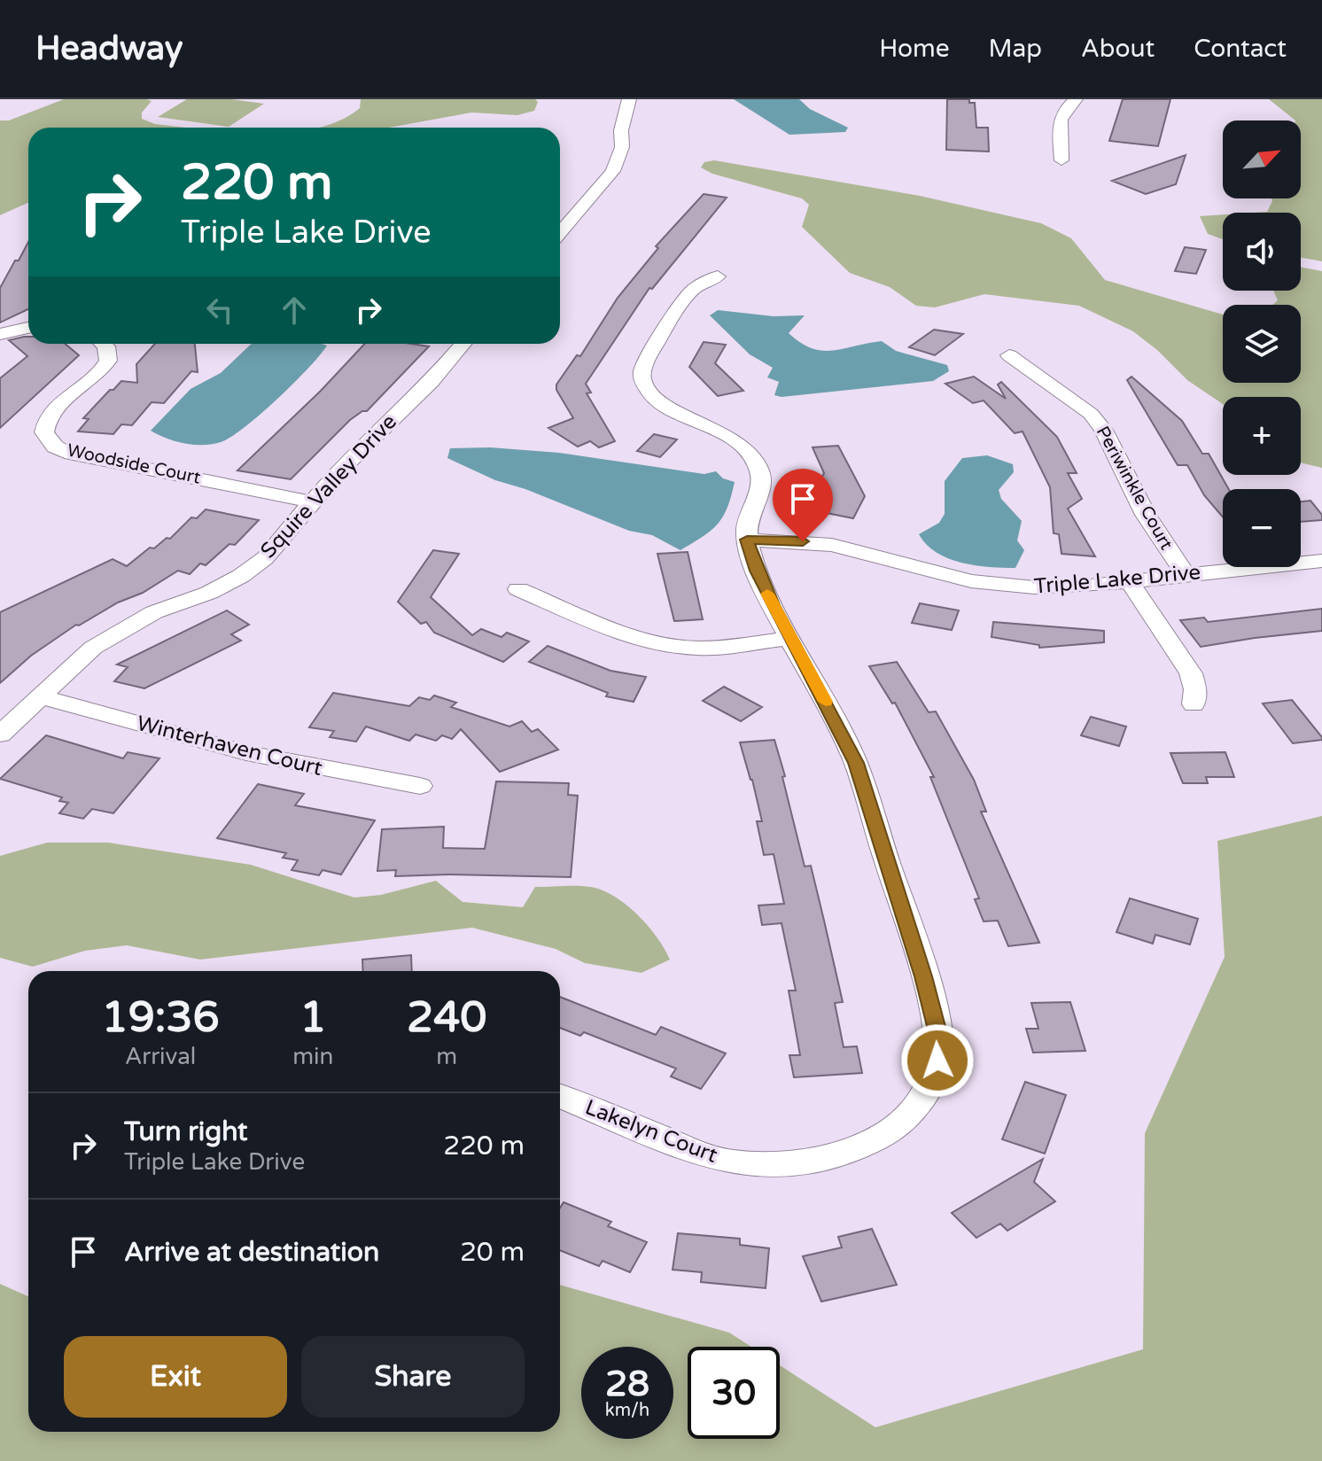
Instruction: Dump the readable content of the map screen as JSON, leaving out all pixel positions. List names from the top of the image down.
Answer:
{
  "streets": {
    "street": [
      "Woodside Court",
      "Squire Valley Drive",
      "Periwinkle Court",
      "Triple Lake Drive",
      "Winterhaven Court",
      "Lakelyn Court"
    ]
  },
  "crossings": [
    ["Woodside Court", "Squire Valley Drive"],
    ["Squire Valley Drive", "Winterhaven Court"],
    ["Periwinkle Court", "Triple Lake Drive"],
    ["Triple Lake Drive", "Lakelyn Court"]
  ],
  "north": "top right",
  "page": {
    "header": "Headway",
    "nav": [
      "Home",
      "Map",
      "About",
      "Contact"
    ],
    "map_buttons": ["+", "−"],
    "turn": ["220 m", "Triple Lake Drive"],
    "eta": [
      "19:36",
      "Arrival",
      "1",
      "min",
      "240",
      "m"
    ],
    "list": [
      {
        "name": "Turn right",
        "note": "Triple Lake Drive",
        "value": "220 m"
      },
      {
        "name": "Arrive at destination",
        "value": "20 m"
      }
    ],
    "buttons": ["Exit", "Share"],
    "speed": "28 km/h",
    "limit": "30"
  }
}
